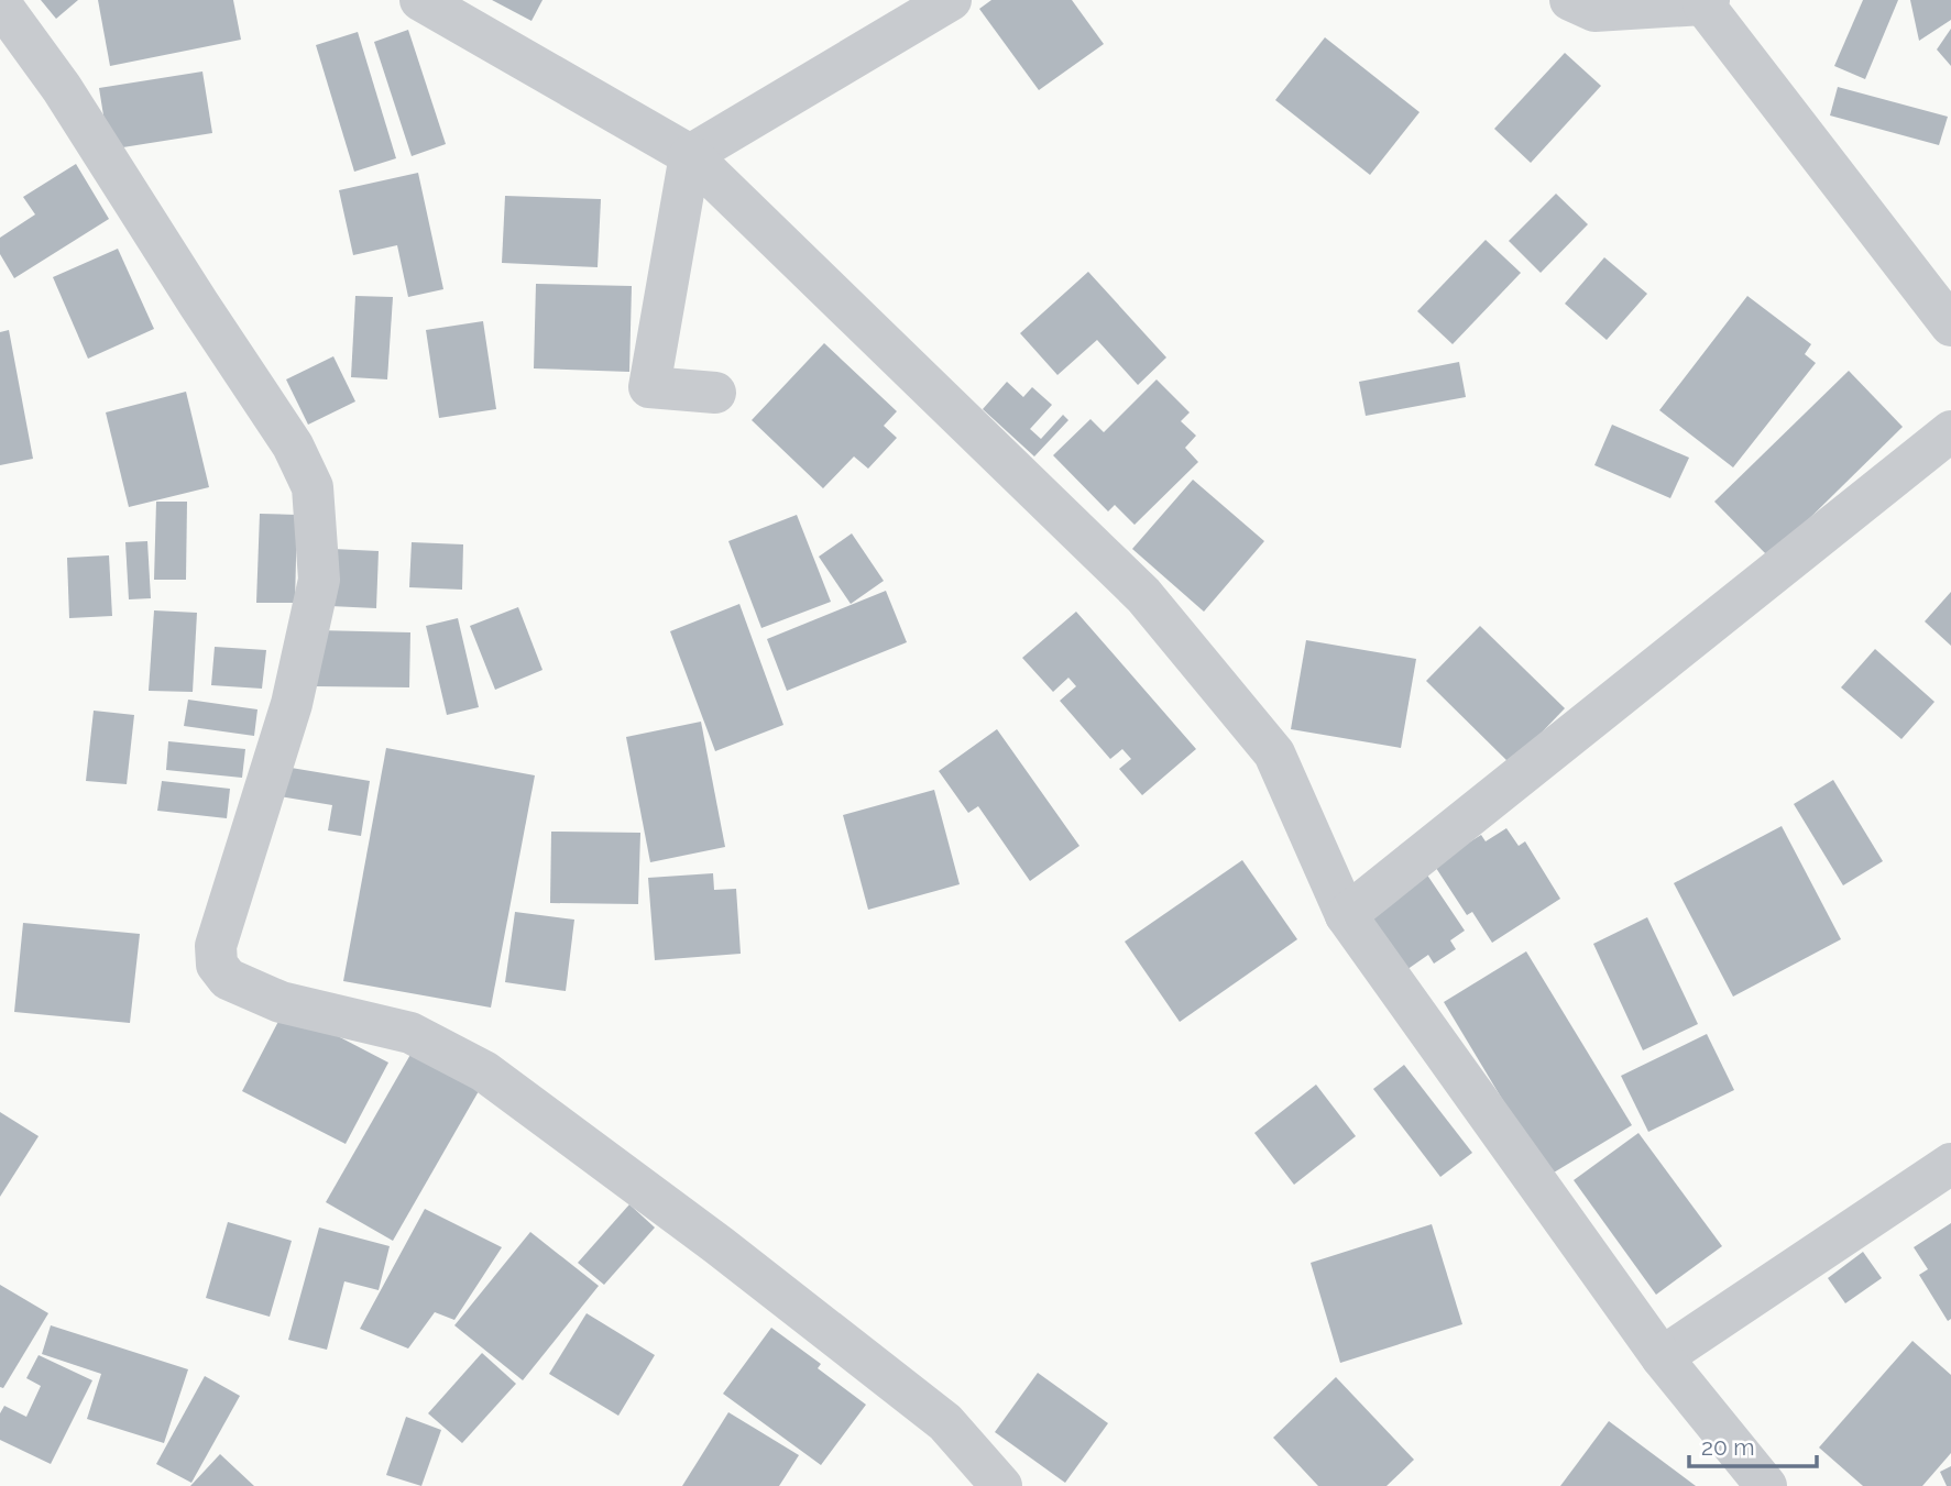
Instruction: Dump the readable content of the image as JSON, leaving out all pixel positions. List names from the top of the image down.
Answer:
{
  "scale_bar": "20 m"
}
